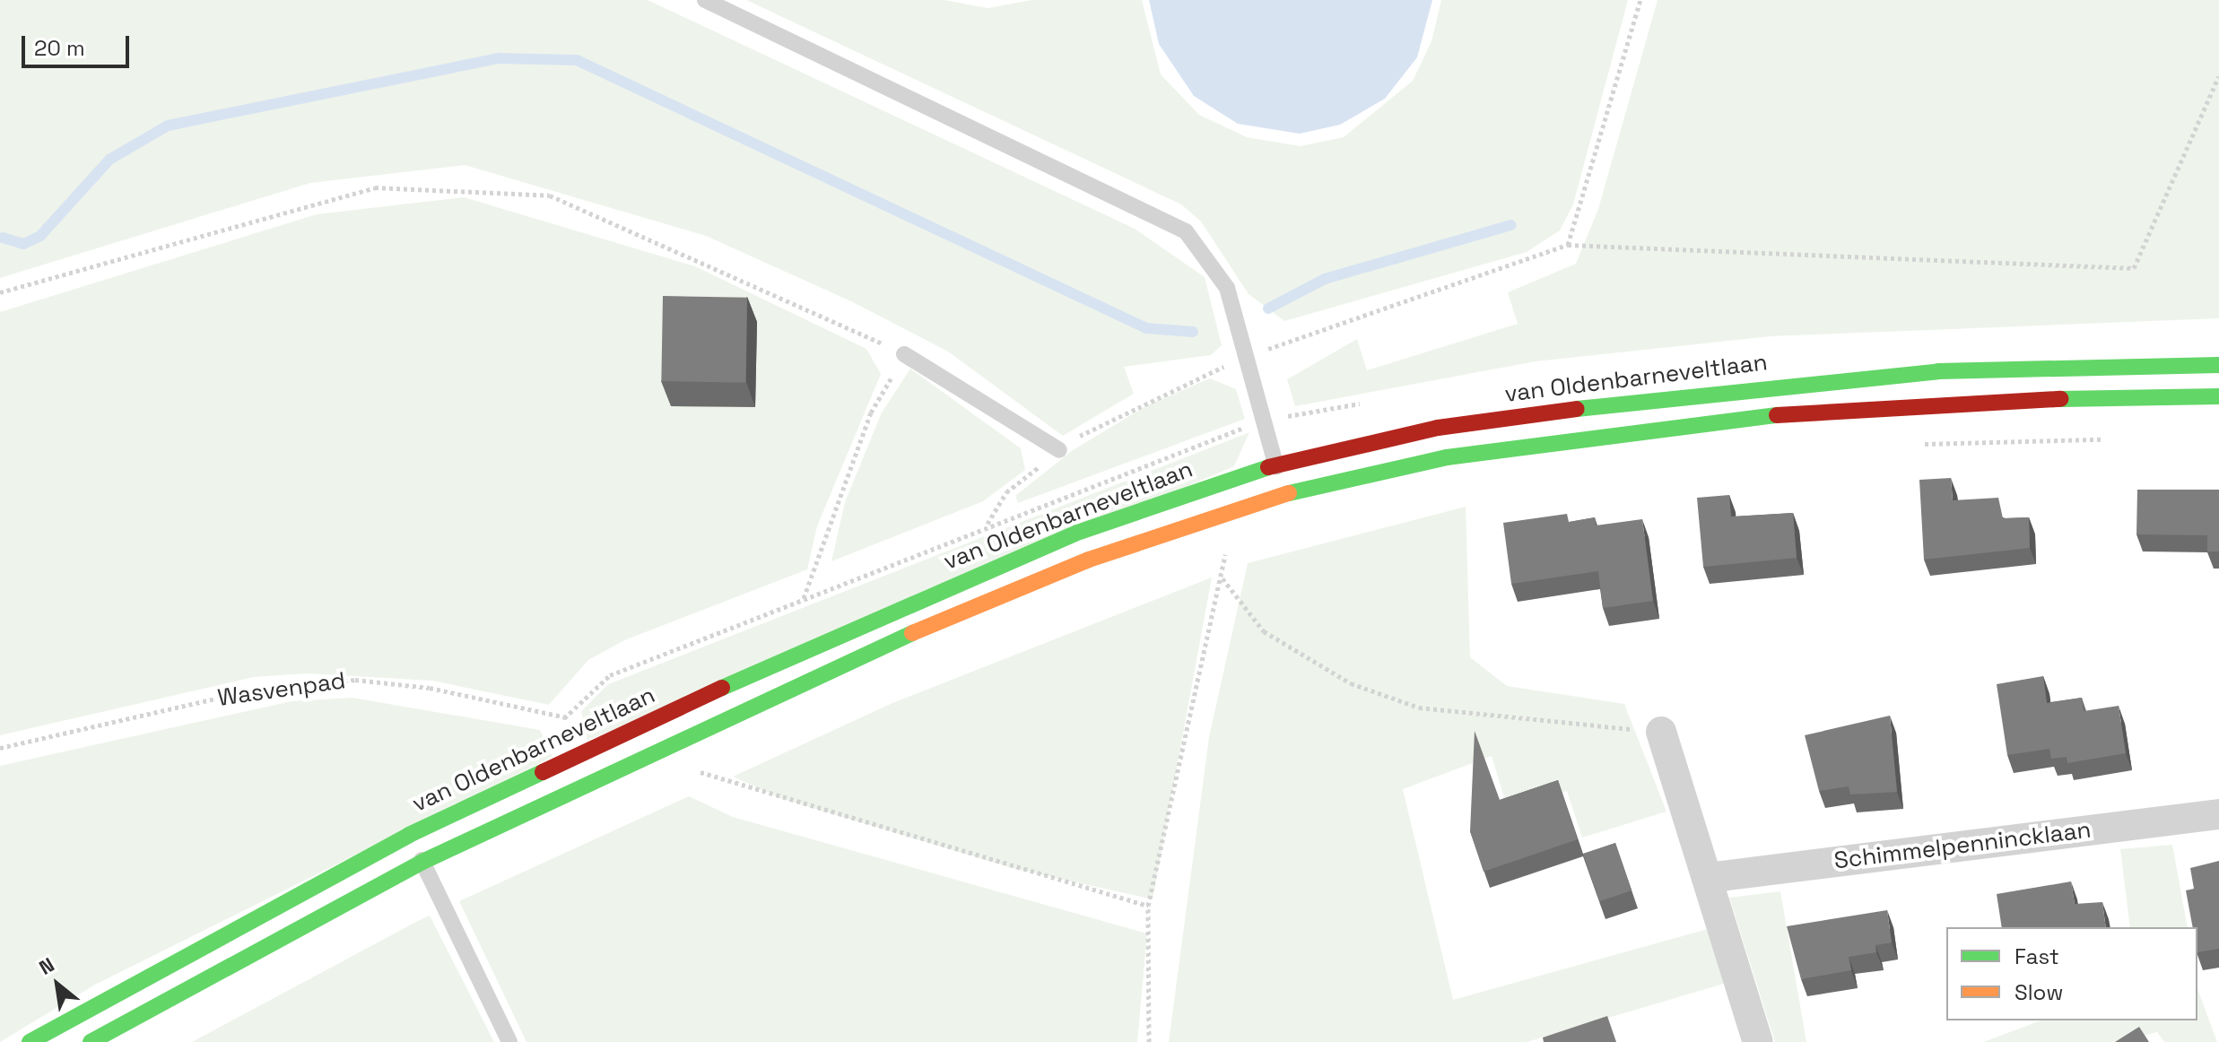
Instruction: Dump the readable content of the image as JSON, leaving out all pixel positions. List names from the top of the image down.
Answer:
{
  "streets": {
    "main road": ["van Oldenbarneveltlaan"],
    "street": ["Schimmelpennincklaan"],
    "path": ["Wasvenpad"]
  },
  "crossings": [
    ["van Oldenbarneveltlaan", "Wasvenpad"]
  ],
  "legend": ["Fast", "Slow"],
  "scale_bar": "20 m",
  "north": "top left"
}
